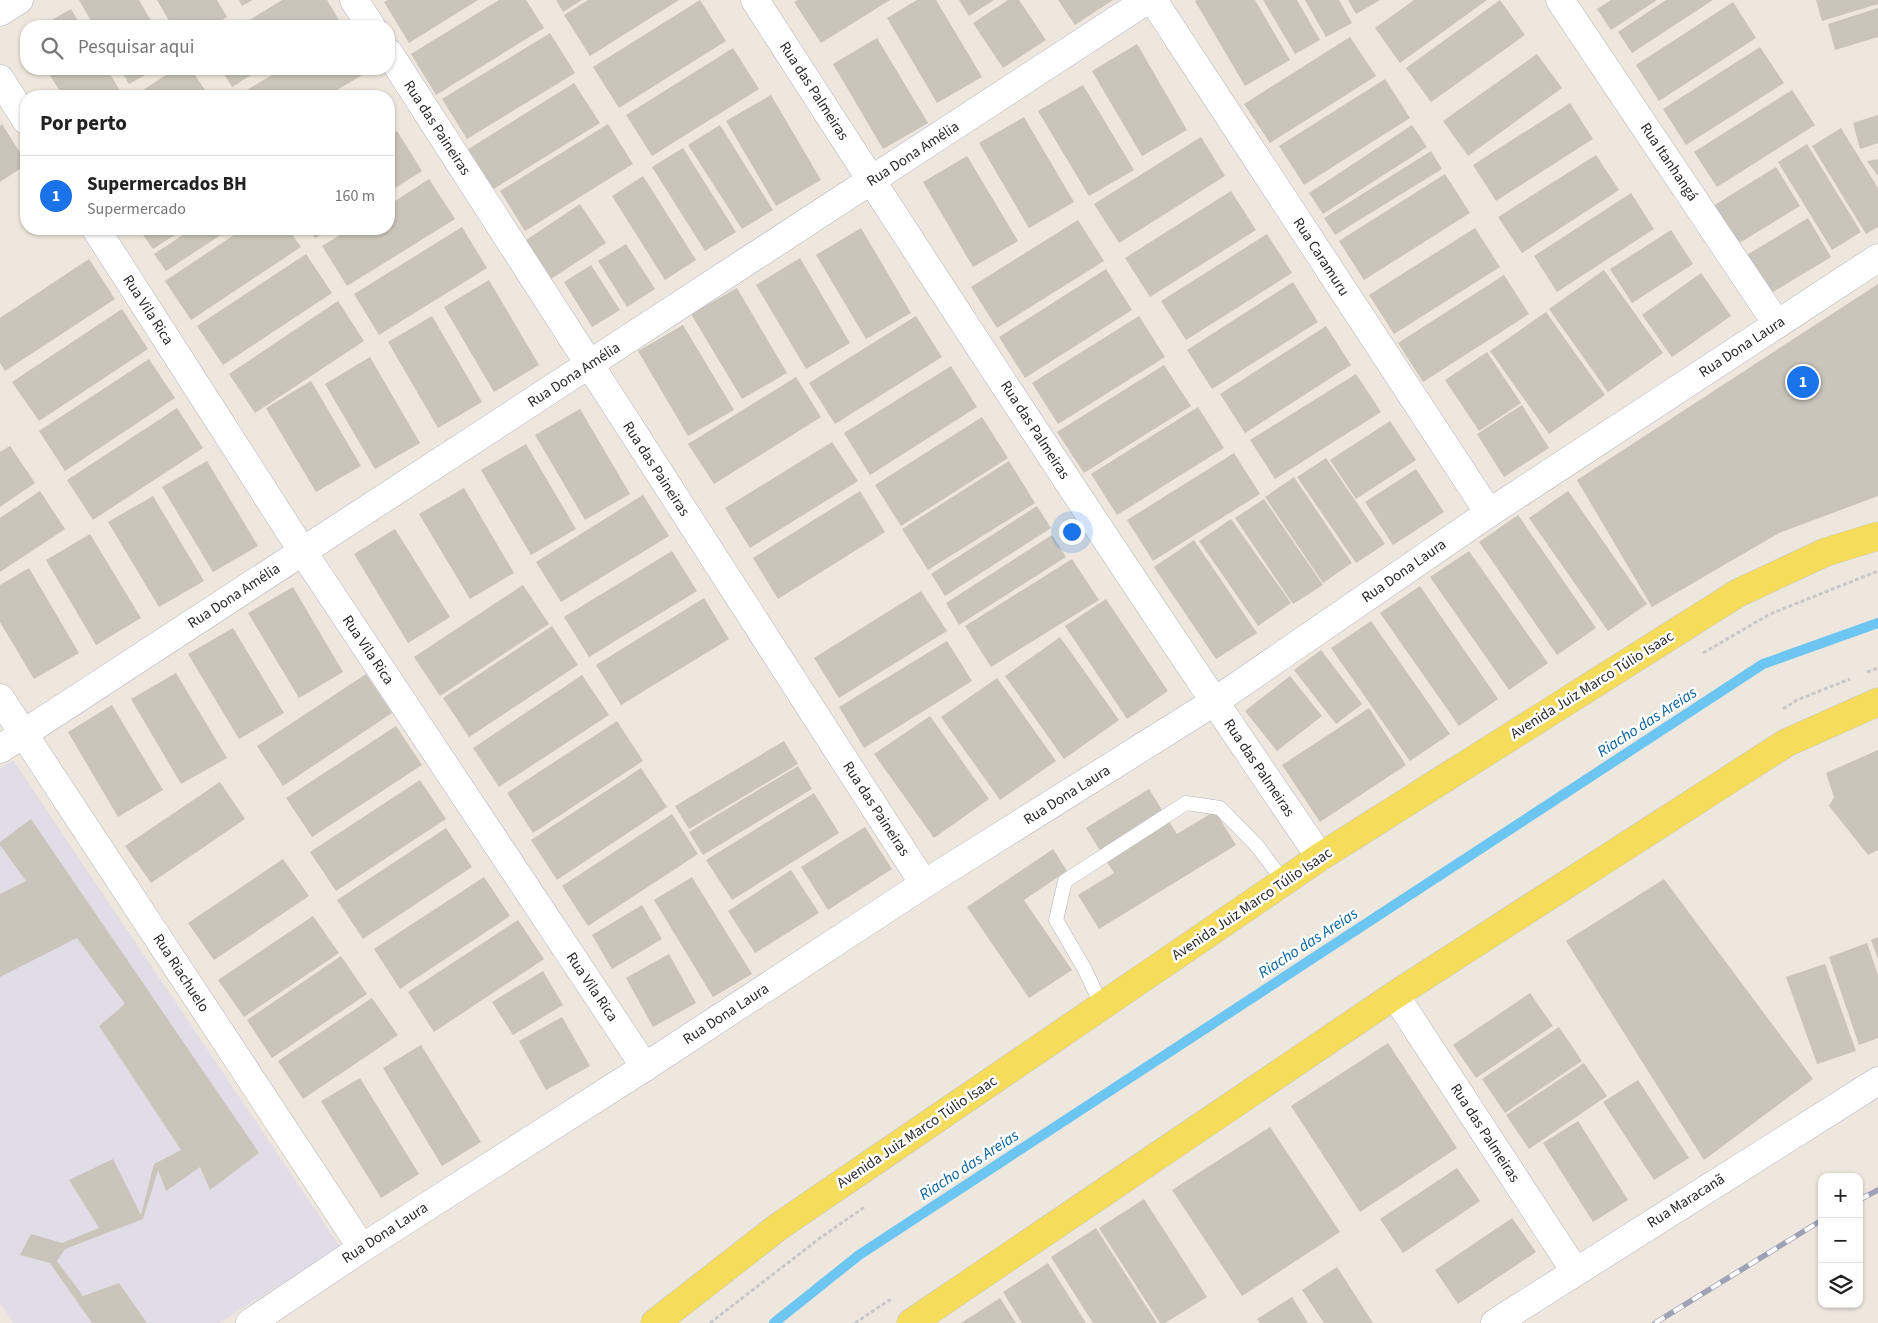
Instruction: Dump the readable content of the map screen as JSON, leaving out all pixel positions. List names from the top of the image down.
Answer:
{
  "streets": {
    "main road": ["Avenida Juiz Marco Túlio Isaac"],
    "street": [
      "Rua das Palmeiras",
      "Rua das Paineiras",
      "Rua Dona Amélia",
      "Rua Itanhangá",
      "Rua Caramuru",
      "Rua Vila Rica",
      "Rua Dona Laura",
      "Rua Riachuelo",
      "Rua Maracanã"
    ]
  },
  "crossings": [
    ["Rua das Palmeiras", "Rua Dona Amélia"],
    ["Rua das Palmeiras", "Rua Dona Laura"],
    ["Rua das Palmeiras", "Avenida Juiz Marco Túlio Isaac"],
    ["Rua das Palmeiras", "Rua Maracanã"],
    ["Rua das Paineiras", "Rua Dona Amélia"],
    ["Rua das Paineiras", "Rua Dona Laura"],
    ["Rua Dona Amélia", "Rua Vila Rica"],
    ["Rua Dona Amélia", "Rua Riachuelo"],
    ["Rua Itanhangá", "Rua Dona Laura"],
    ["Rua Caramuru", "Rua Dona Laura"],
    ["Rua Vila Rica", "Rua Dona Laura"],
    ["Rua Dona Laura", "Rua Riachuelo"]
  ],
  "water": ["Riacho das Areias"],
  "page": {
    "search": "Pesquisar aqui",
    "heading": "Por perto",
    "list": [
      {
        "mark": "1",
        "name": "Supermercados BH",
        "note": "Supermercado",
        "value": "160 m"
      }
    ],
    "pins": "1",
    "map_buttons": ["+", "−"]
  }
}
